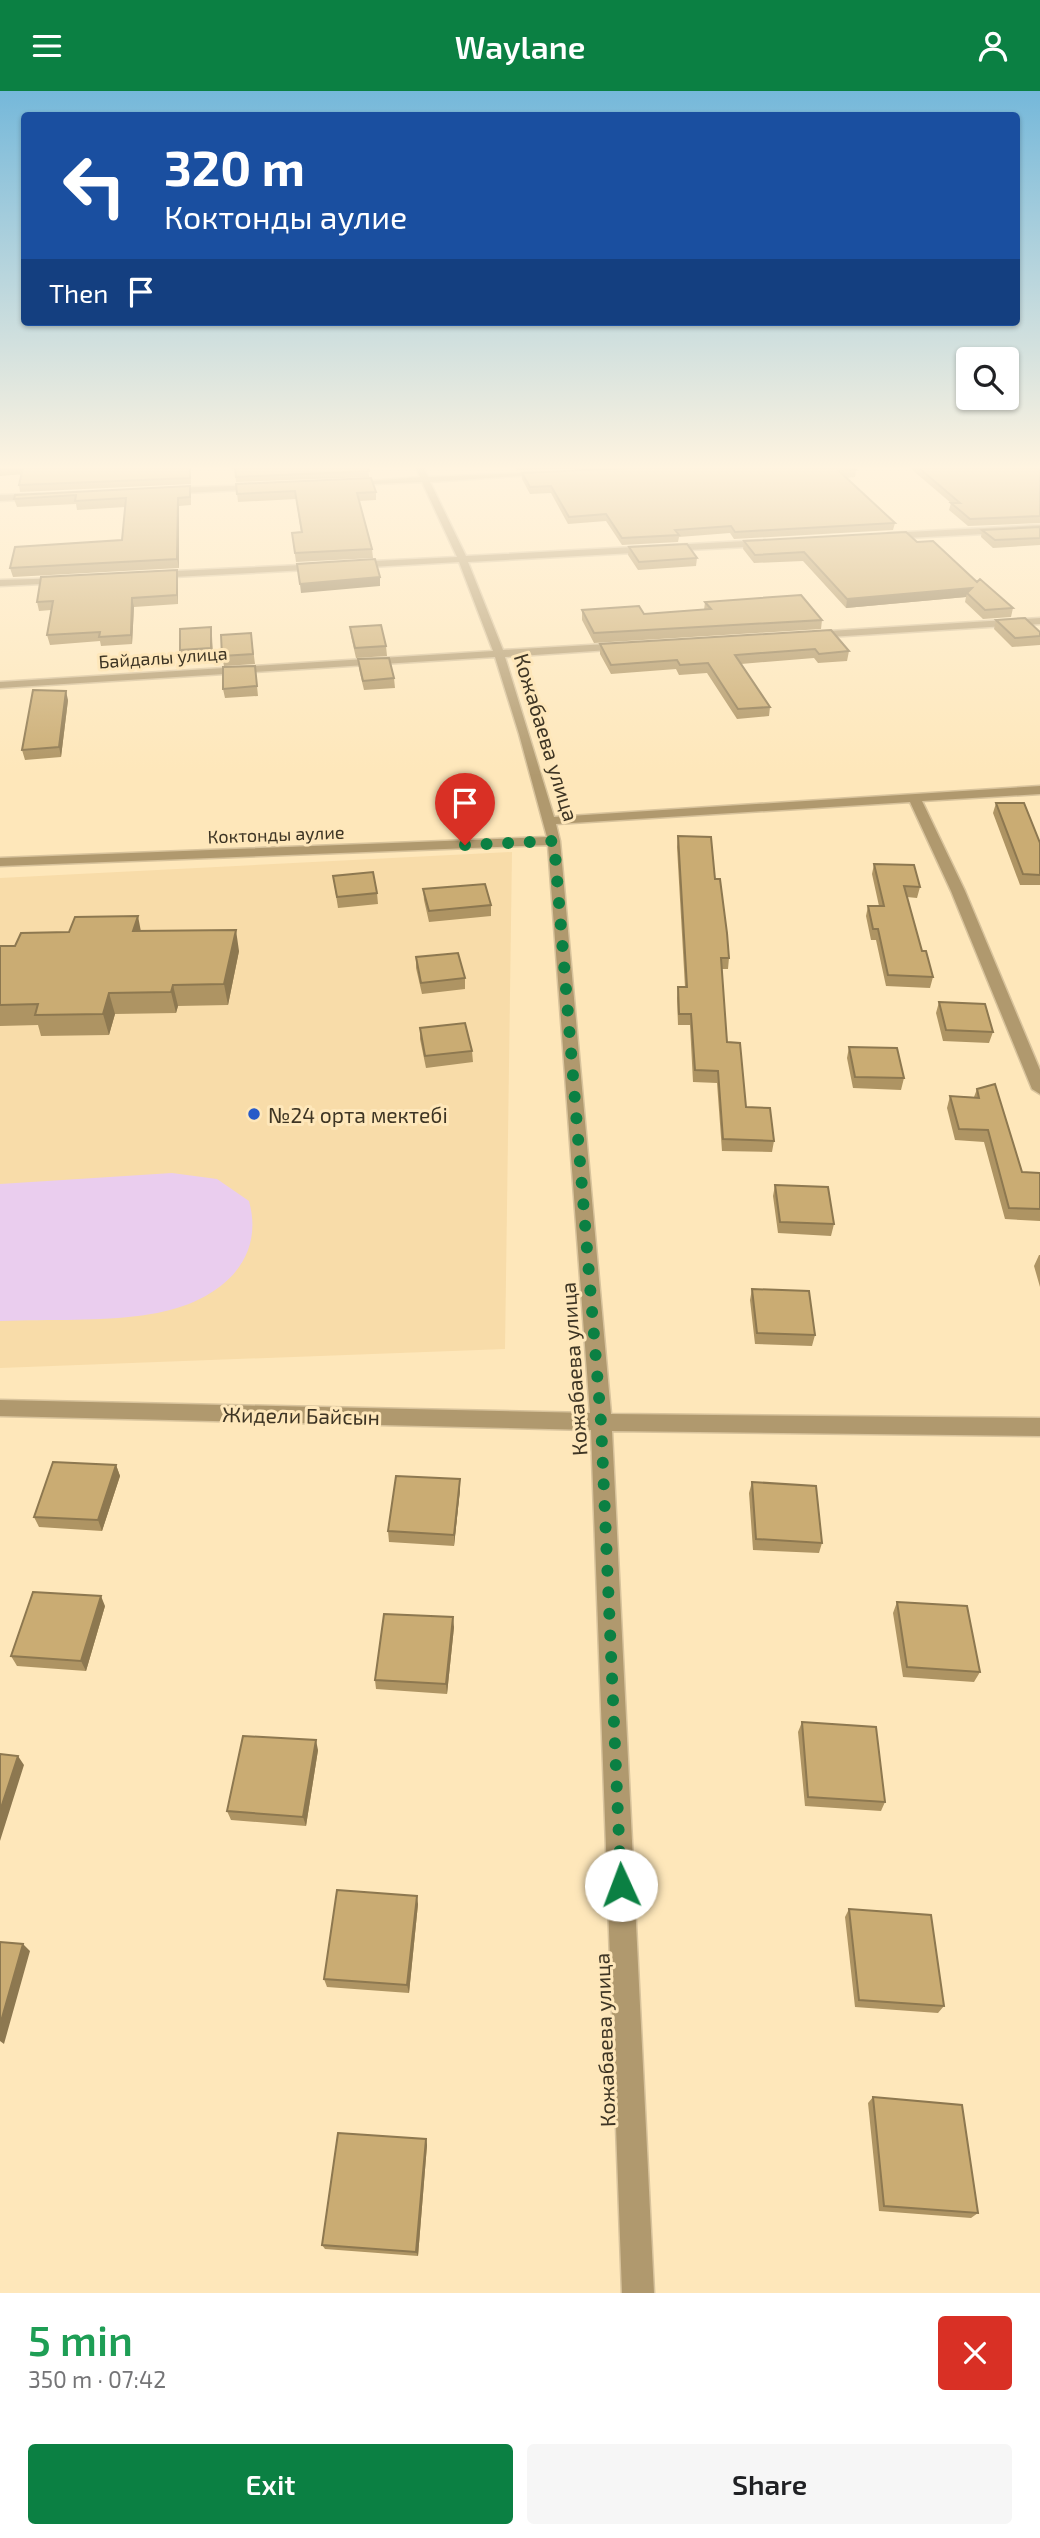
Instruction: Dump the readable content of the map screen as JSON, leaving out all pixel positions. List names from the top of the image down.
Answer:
{
  "streets": {
    "street": [
      "Байдалы улица",
      "Кожабаева улица",
      "Коктонды аулие",
      "Жидели Байсын"
    ]
  },
  "crossings": [
    ["Байдалы улица", "Кожабаева улица"],
    ["Кожабаева улица", "Коктонды аулие"],
    ["Кожабаева улица", "Жидели Байсын"]
  ],
  "places": ["№24 орта мектебі"],
  "page": {
    "header": "Waylane",
    "turn": ["320 m", "Коктонды аулие"],
    "then": "Then",
    "heading": ["5 min", "350 m · 07:42"],
    "buttons": ["Exit", "Share"]
  }
}
